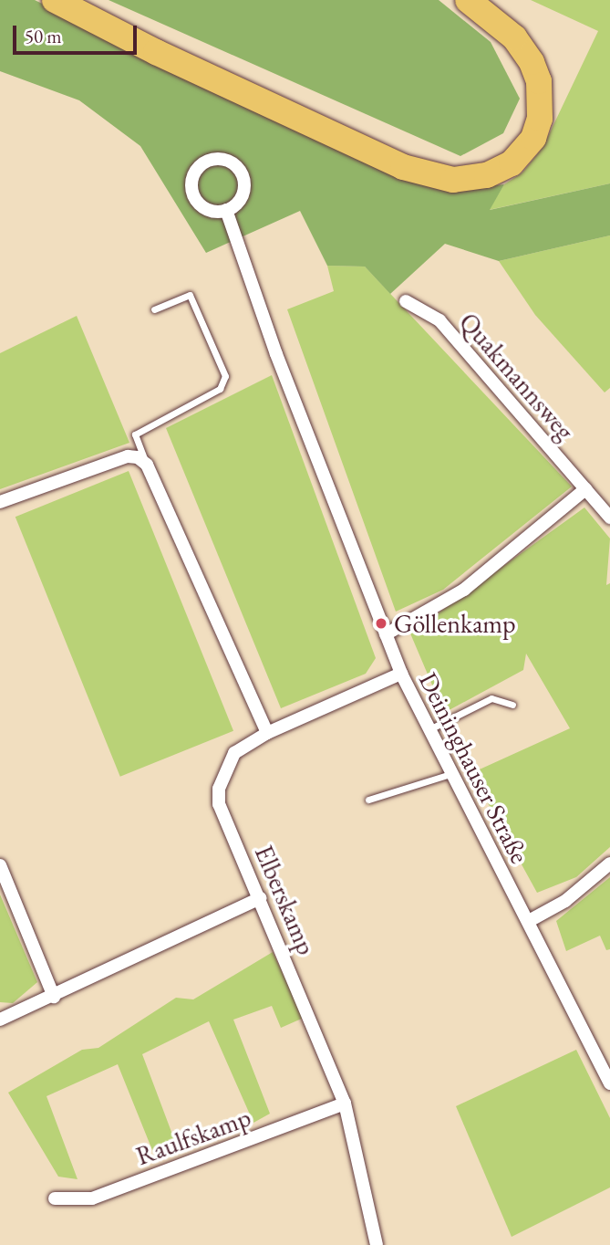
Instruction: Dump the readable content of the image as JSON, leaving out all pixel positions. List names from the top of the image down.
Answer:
{
  "streets": {
    "street": [
      "Quakmannsweg",
      "Deininghauser Straße",
      "Elberskamp",
      "Raulfskamp"
    ]
  },
  "crossings": [
    ["Deininghauser Straße", "Elberskamp"],
    ["Elberskamp", "Raulfskamp"]
  ],
  "places": ["Göllenkamp"],
  "scale_bar": "50 m"
}
